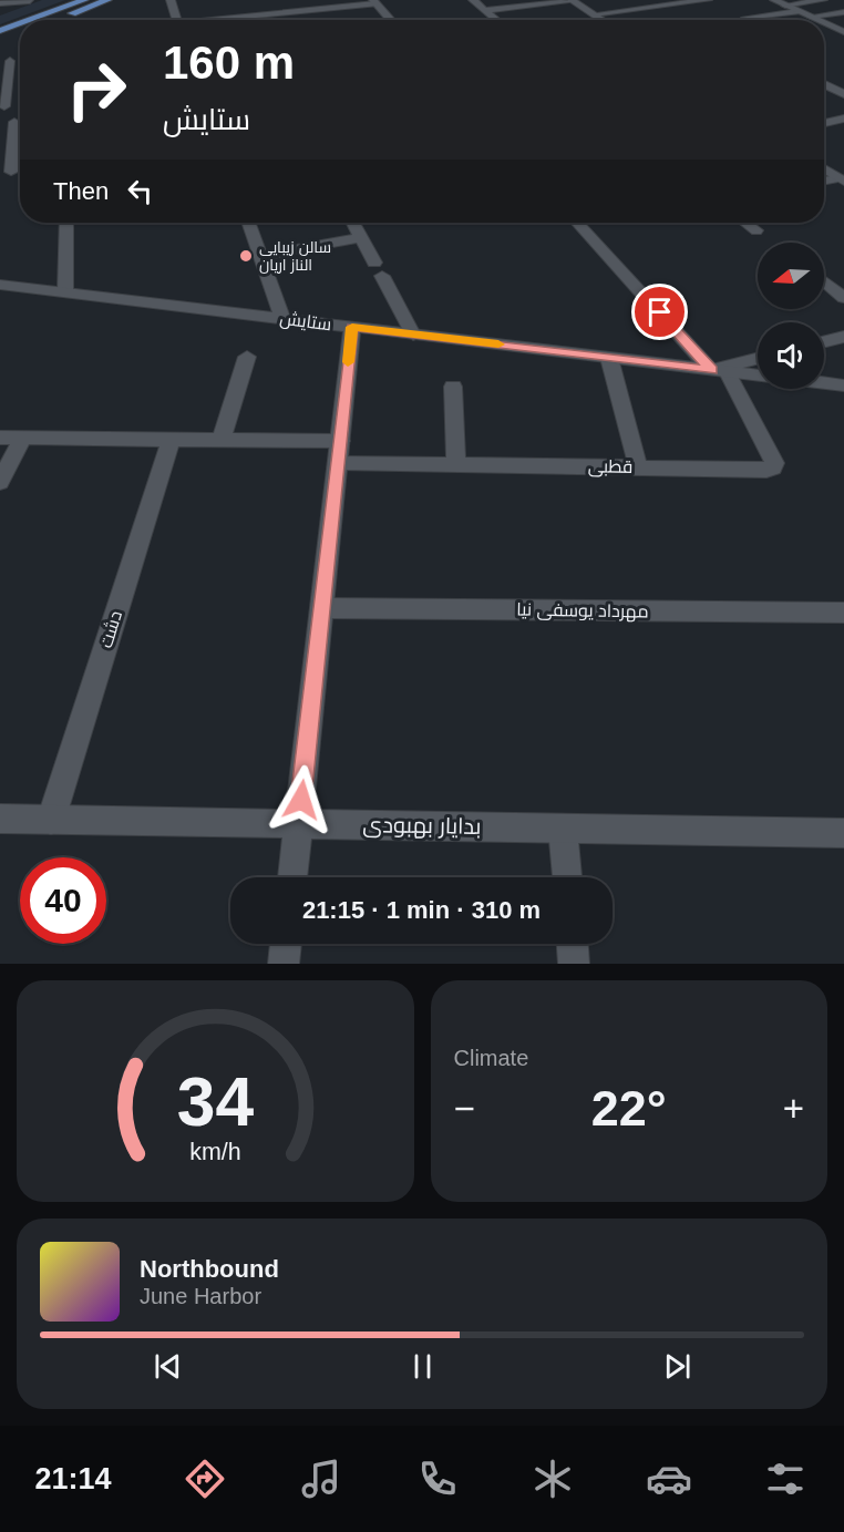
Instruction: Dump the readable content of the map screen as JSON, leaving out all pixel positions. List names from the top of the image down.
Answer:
{
  "streets": {
    "street": [
      "ستایش",
      "قطبی",
      "مهرداد یوسفی نیا",
      "دشت",
      "بدایار بهبودی"
    ]
  },
  "crossings": [
    ["ستایش", "قطبی"],
    ["قطبی", "دشت"],
    ["دشت", "بدایار بهبودی"]
  ],
  "places": ["سالن زیبایی الناز اریان"],
  "north": "left",
  "page": {
    "turn": ["160 m", "ستایش"],
    "then": "Then",
    "limit": "40",
    "trip": "21:15 · 1 min · 310 m",
    "tile": "Climate",
    "heat": ["−", "22°", "+"],
    "song": ["Northbound", "June Harbor"],
    "tabs": "21:14",
    "gauge": ["34", "km/h"]
  }
}
